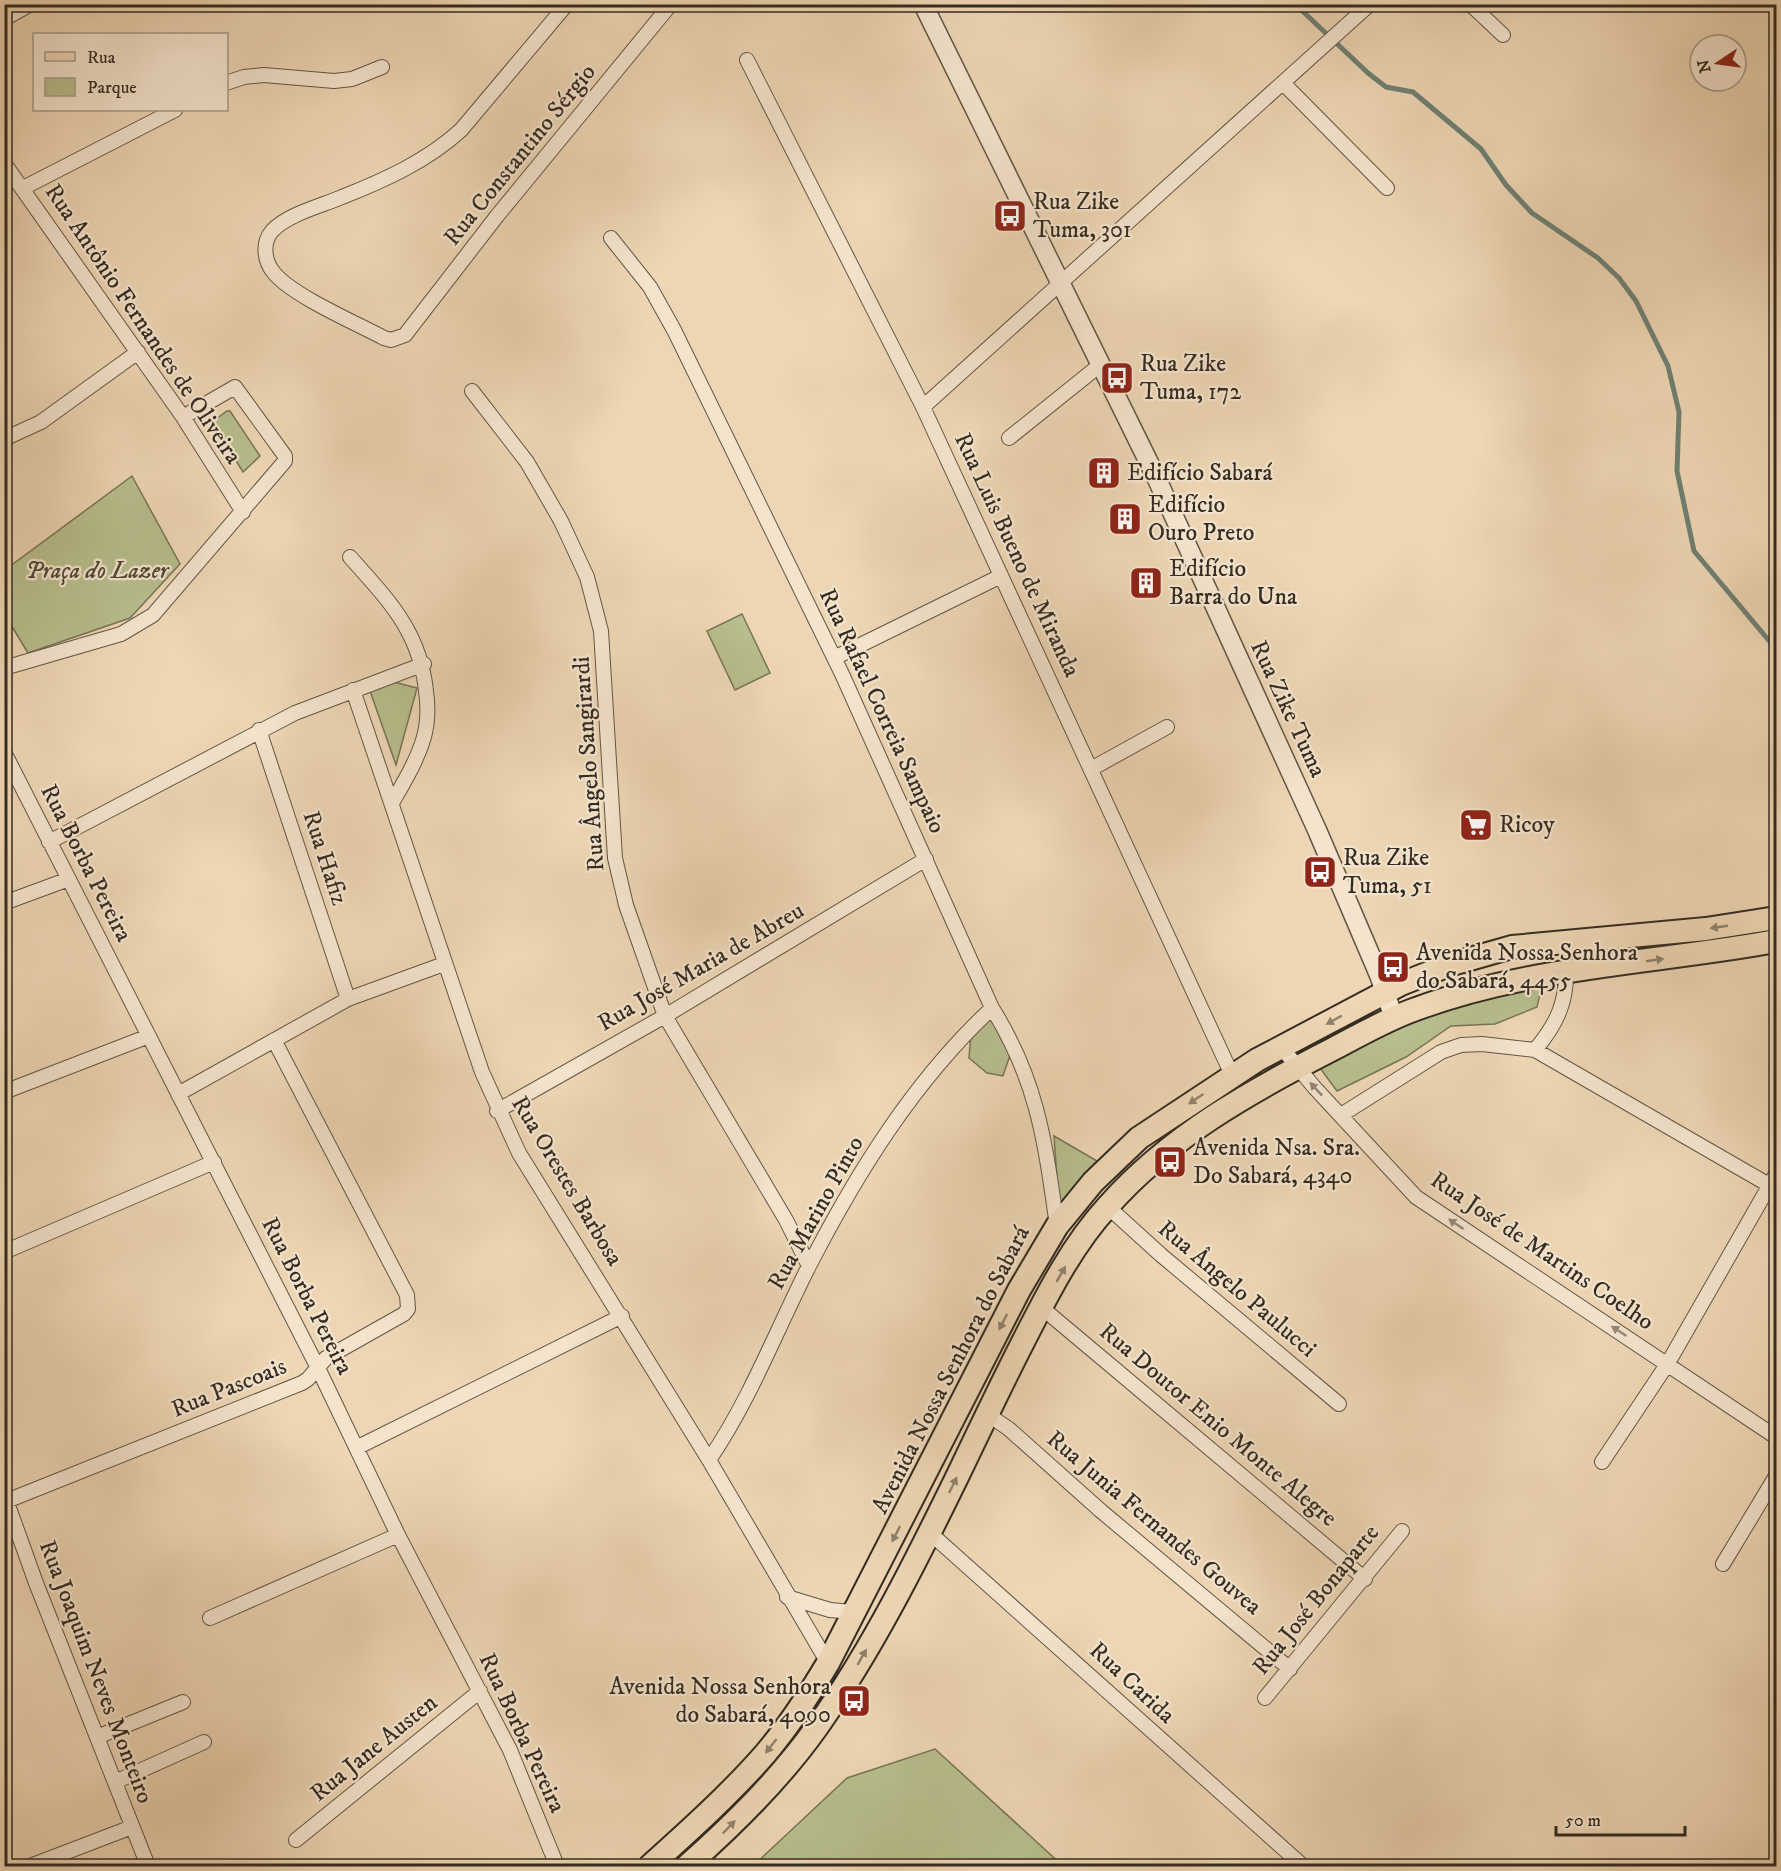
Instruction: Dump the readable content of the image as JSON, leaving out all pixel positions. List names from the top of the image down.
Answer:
{
  "streets": {
    "main road": ["Avenida Nossa Senhora do Sabará"],
    "street": [
      "Rua Constantino Sérgio",
      "Rua Antônio Fernandes de Oliveira",
      "Rua Luis Bueno de Miranda",
      "Rua Zike Tuma",
      "Rua Rafael Correia Sampaio",
      "Rua Ângelo Sangirardi",
      "Rua Hafiz",
      "Rua Borba Pereira",
      "Rua José Maria de Abreu",
      "Rua Orestes Barbosa",
      "Rua Marino Pinto",
      "Rua José de Martins Coelho",
      "Rua Ângelo Paulucci",
      "Rua Pascoais",
      "Rua Doutor Enio Monte Alegre",
      "Rua Junia Fernandes Gouvea",
      "Rua José Bonaparte",
      "Rua Joaquim Neves Monteiro",
      "Rua Carida",
      "Rua Jane Austen"
    ]
  },
  "crossings": [
    ["Rua Luis Bueno de Miranda", "Avenida Nossa Senhora do Sabará"],
    ["Rua Zike Tuma", "Avenida Nossa Senhora do Sabará"],
    ["Rua Rafael Correia Sampaio", "Rua José Maria de Abreu"],
    ["Rua Rafael Correia Sampaio", "Rua Marino Pinto"],
    ["Rua Rafael Correia Sampaio", "Avenida Nossa Senhora do Sabará"],
    ["Rua Ângelo Sangirardi", "Rua José Maria de Abreu"],
    ["Rua Ângelo Sangirardi", "Rua Marino Pinto"],
    ["Rua Borba Pereira", "Rua Pascoais"],
    ["Rua Borba Pereira", "Rua Jane Austen"],
    ["Rua José Maria de Abreu", "Rua Orestes Barbosa"],
    ["Rua Orestes Barbosa", "Rua Marino Pinto"],
    ["Rua Orestes Barbosa", "Avenida Nossa Senhora do Sabará"],
    ["Rua José de Martins Coelho", "Avenida Nossa Senhora do Sabará"],
    ["Rua Pascoais", "Rua Joaquim Neves Monteiro"],
    ["Rua Doutor Enio Monte Alegre", "Rua José Bonaparte"],
    ["Rua Junia Fernandes Gouvea", "Rua José Bonaparte"]
  ],
  "one_way": ["Rua José de Martins Coelho"],
  "parks": ["Praça do Lazer"],
  "places": {
    "bus stop": [
      "Rua Zike Tuma, 301",
      "Rua Zike Tuma, 172",
      "Rua Zike Tuma, 51",
      "Avenida Nossa Senhora do Sabará, 4455",
      "Avenida Nsa. Sra. Do Sabará, 4340",
      "Avenida Nossa Senhora do Sabará, 4090"
    ],
    "building": ["Edifício Sabará", "Edifício Ouro Preto", "Edifício Barra do Una"],
    "supermarket": ["Ricoy"]
  },
  "legend": ["Rua", "Parque"],
  "scale_bar": "50 m",
  "north": "left"
}
